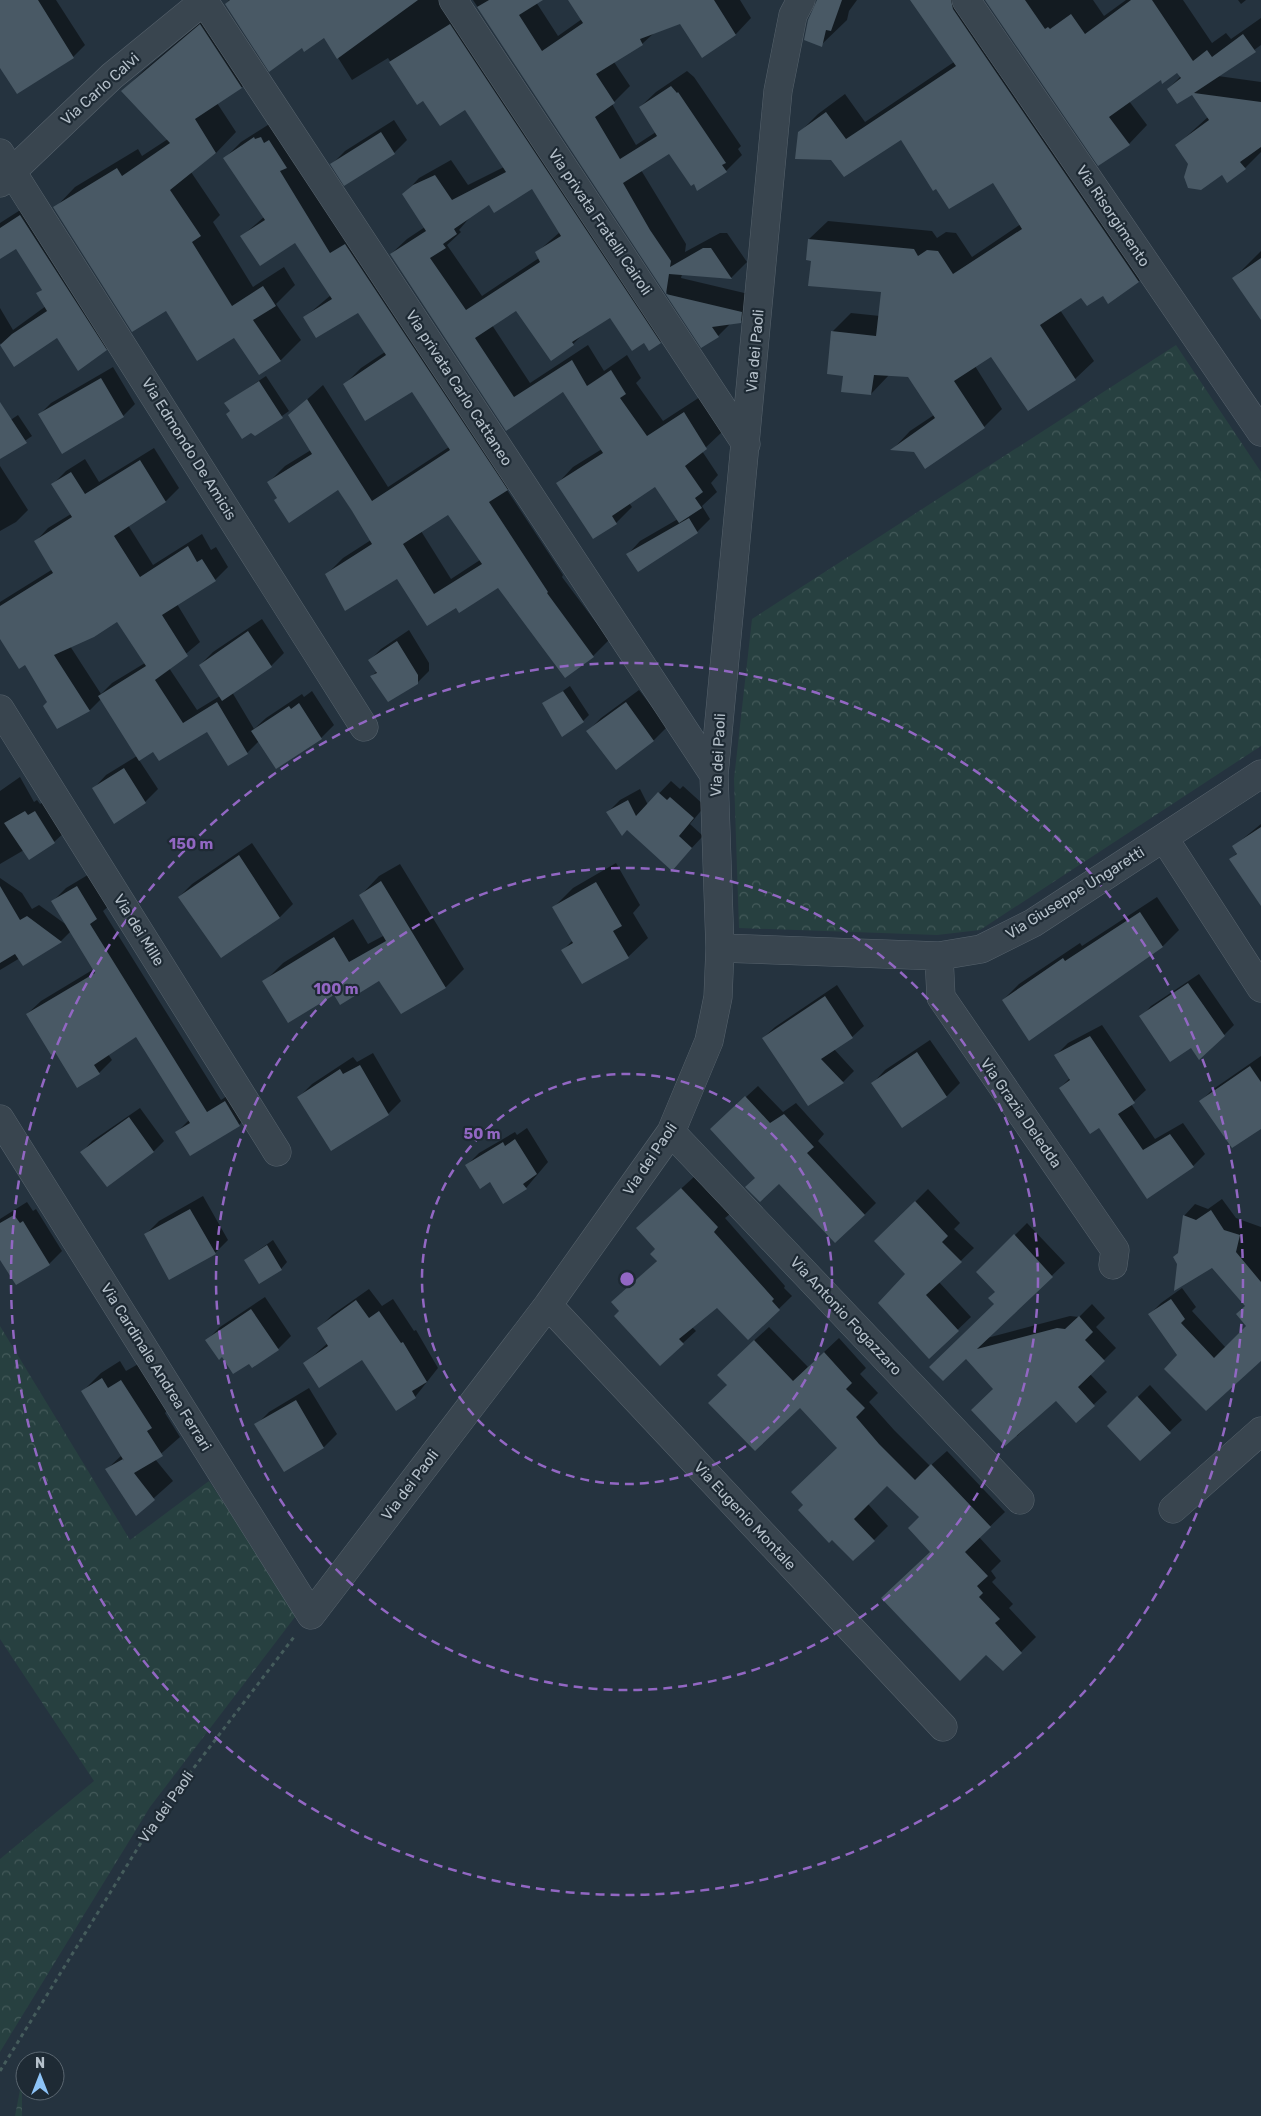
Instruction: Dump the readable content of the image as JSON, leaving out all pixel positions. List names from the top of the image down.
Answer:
{
  "streets": {
    "street": [
      "Via Carlo Calvi",
      "Via Risorgimento",
      "Via privata Fratelli Cairoli",
      "Via dei Paoli",
      "Via privata Carlo Cattaneo",
      "Via Edmondo De Amicis",
      "Via Giuseppe Ungaretti",
      "Via dei Mille",
      "Via Grazia Deledda",
      "Via Antonio Fogazzaro",
      "Via Cardinale Andrea Ferrari",
      "Via Eugenio Montale"
    ]
  },
  "crossings": [
    ["Via Carlo Calvi", "Via privata Carlo Cattaneo"],
    ["Via Carlo Calvi", "Via Edmondo De Amicis"],
    ["Via privata Fratelli Cairoli", "Via dei Paoli"],
    ["Via dei Paoli", "Via privata Carlo Cattaneo"],
    ["Via dei Paoli", "Via Giuseppe Ungaretti"],
    ["Via dei Paoli", "Via Antonio Fogazzaro"],
    ["Via dei Paoli", "Via Cardinale Andrea Ferrari"],
    ["Via dei Paoli", "Via Eugenio Montale"],
    ["Via Giuseppe Ungaretti", "Via Grazia Deledda"]
  ],
  "north": "top",
  "rings": ["150 m", "100 m", "50 m"]
}
